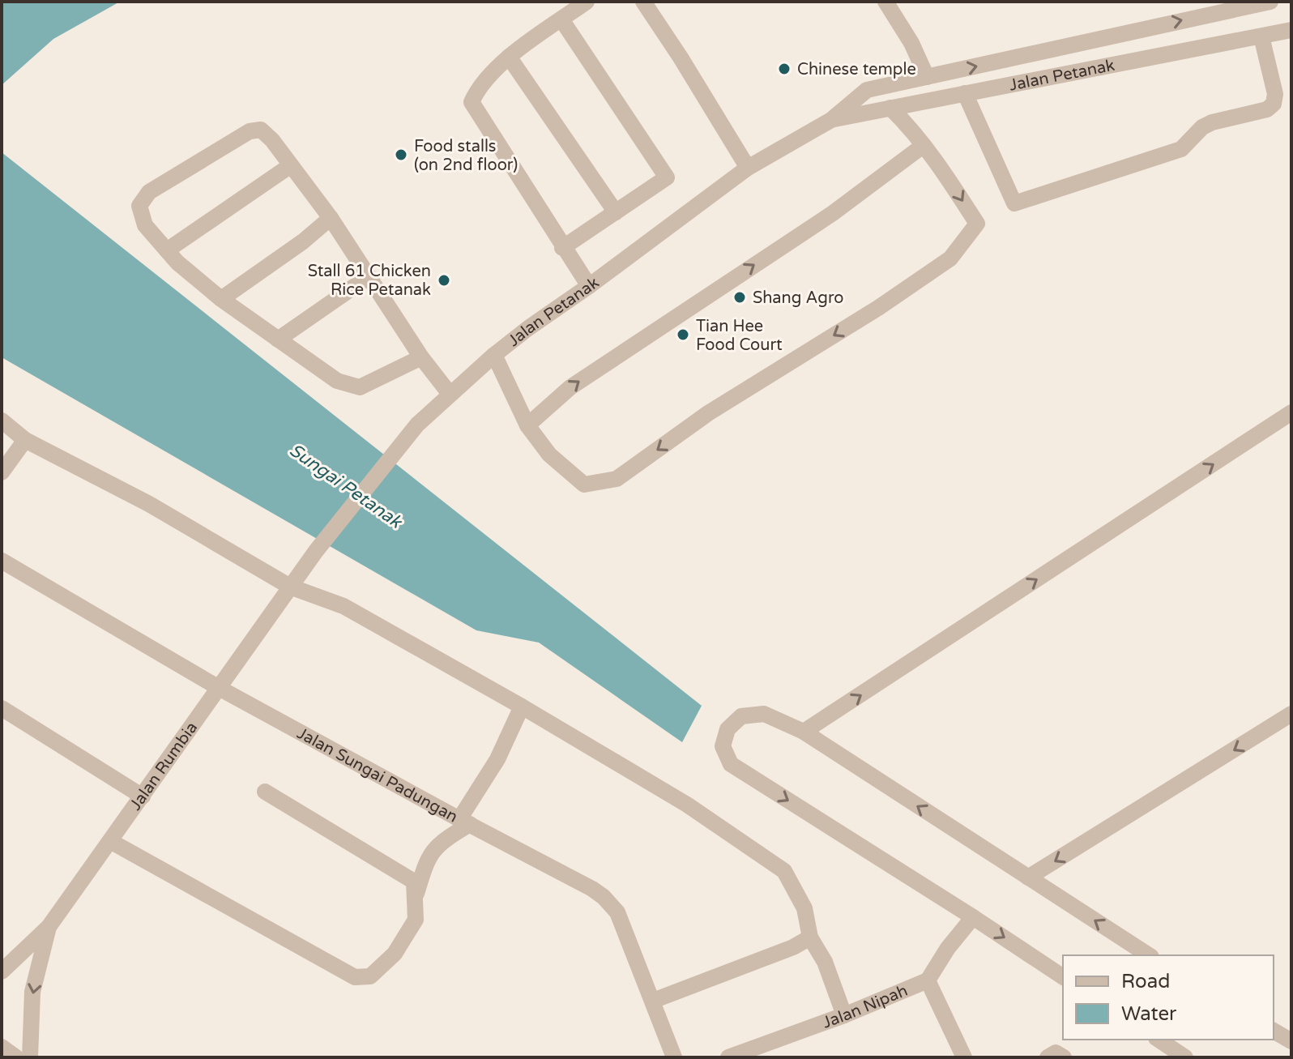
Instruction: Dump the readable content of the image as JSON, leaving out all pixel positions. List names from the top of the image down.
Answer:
{
  "streets": {
    "street": [
      "Jalan Petanak",
      "Jalan Rumbia",
      "Jalan Sungai Padungan",
      "Jalan Nipah"
    ]
  },
  "crossings": [
    ["Jalan Petanak", "Jalan Rumbia"],
    ["Jalan Rumbia", "Jalan Sungai Padungan"]
  ],
  "water": ["Sungai Petanak"],
  "places": [
    "Chinese temple",
    "Food stalls (on 2nd floor)",
    "Stall 61 Chicken Rice Petanak",
    "Shang Agro",
    "Tian Hee Food Court"
  ],
  "legend": ["Road", "Water"]
}
